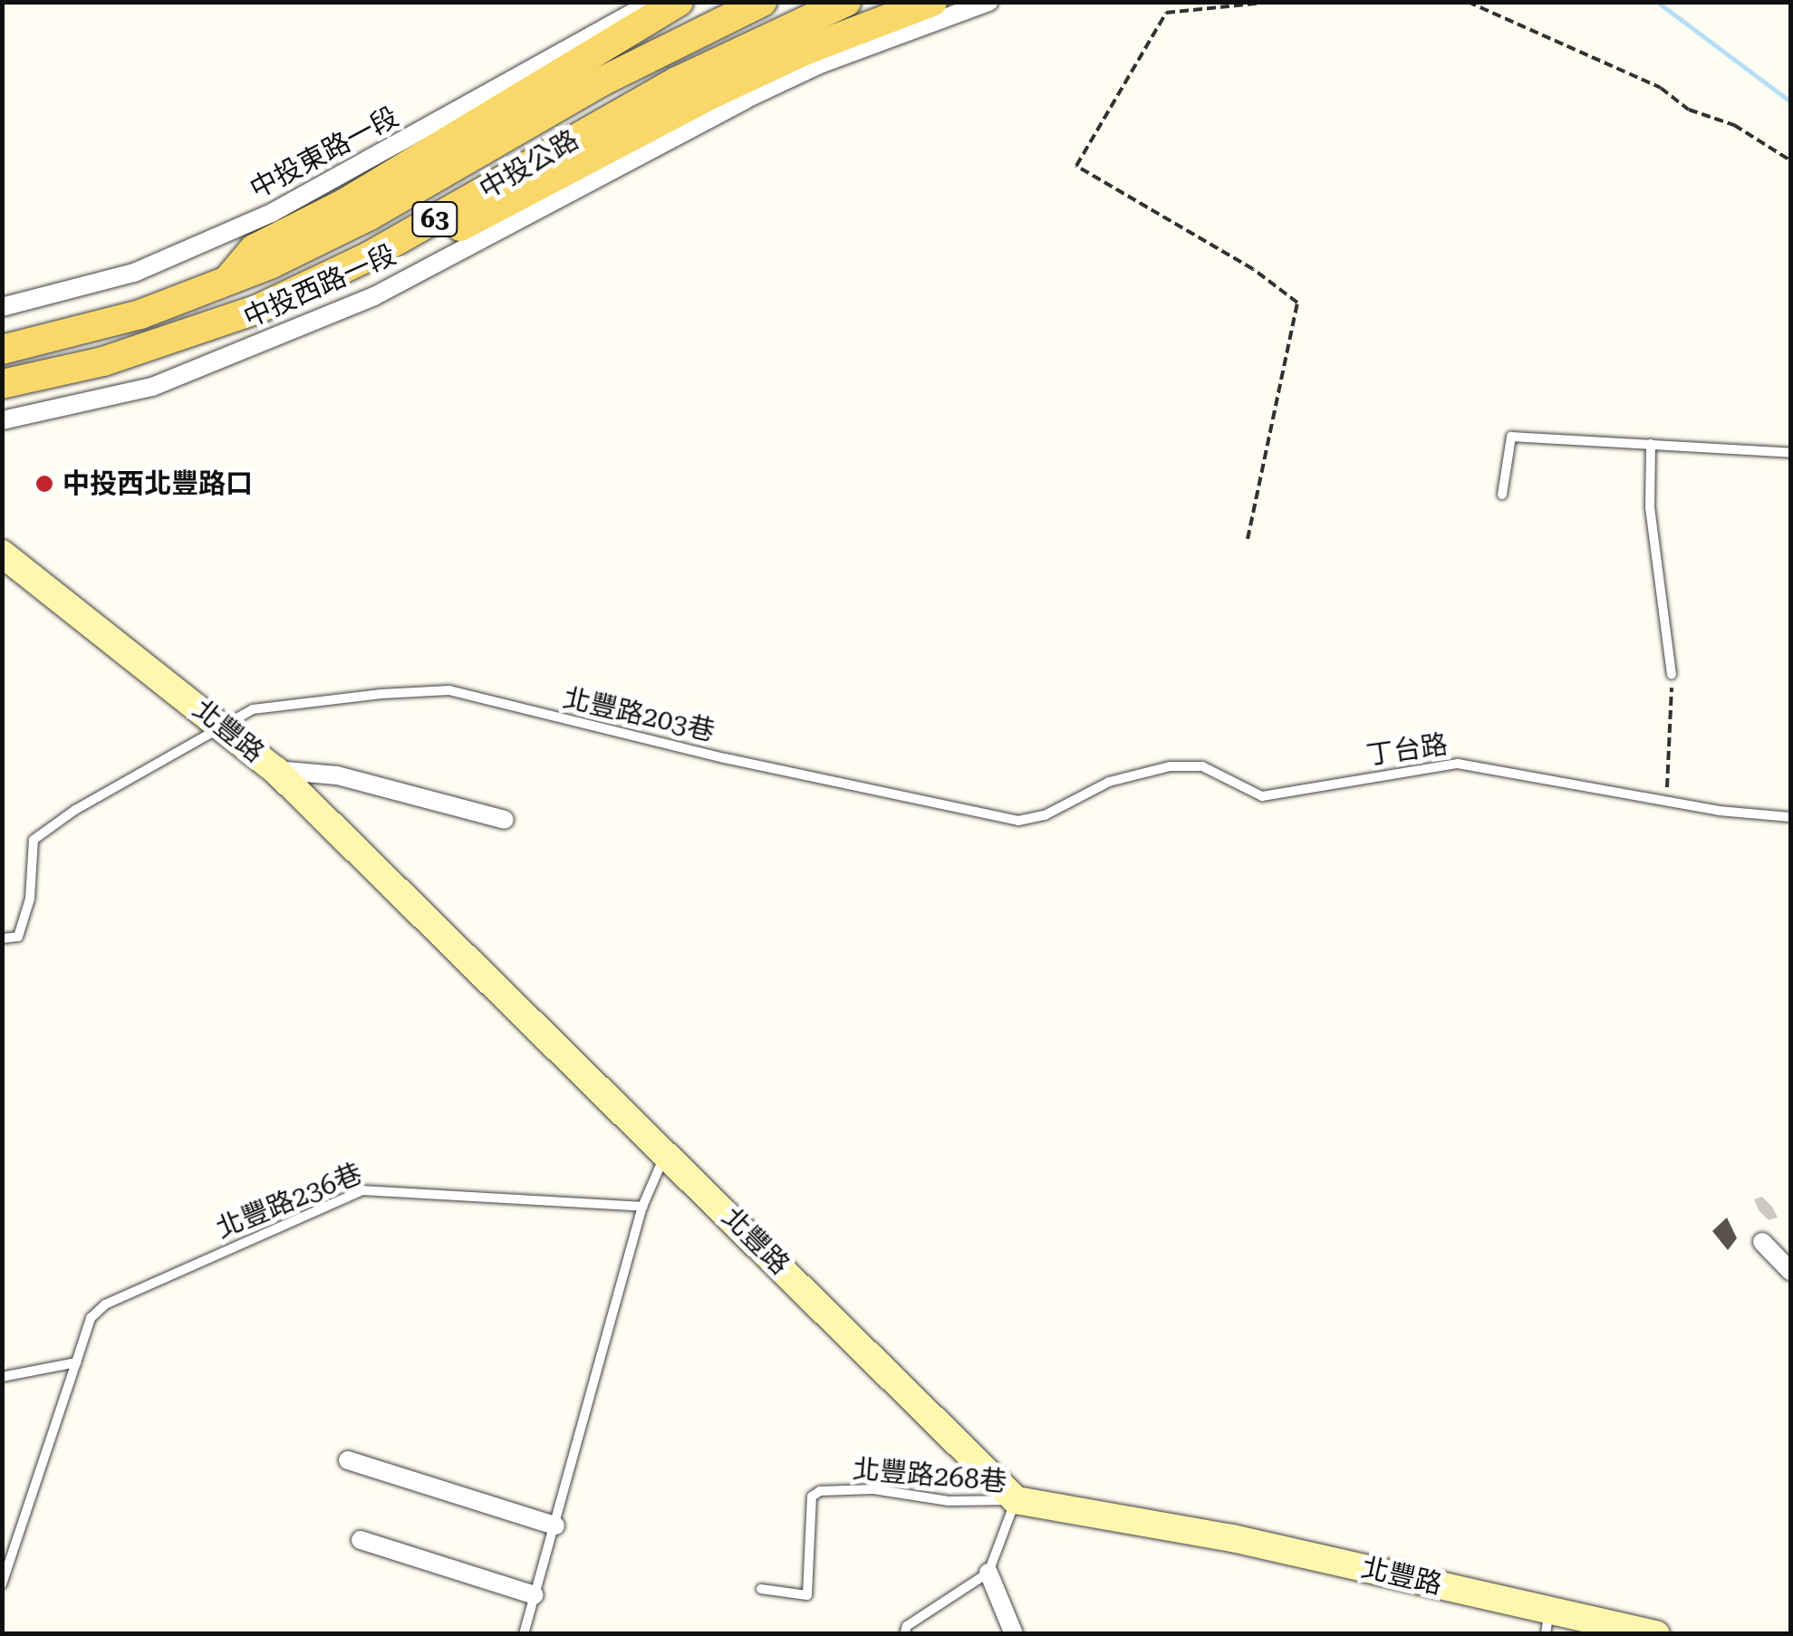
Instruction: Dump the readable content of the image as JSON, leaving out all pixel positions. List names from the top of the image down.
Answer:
{
  "streets": {
    "main road": ["中投公路", "63"],
    "street": ["中投東路一段", "中投西路一段", "北豐路"],
    "lane": [
      "北豐路203巷",
      "丁台路",
      "北豐路236巷",
      "北豐路268巷"
    ]
  },
  "crossings": [
    ["北豐路203巷", "北豐路"],
    ["北豐路203巷", "丁台路"],
    ["北豐路", "北豐路268巷"]
  ],
  "places": ["中投西北豐路口"]
}
